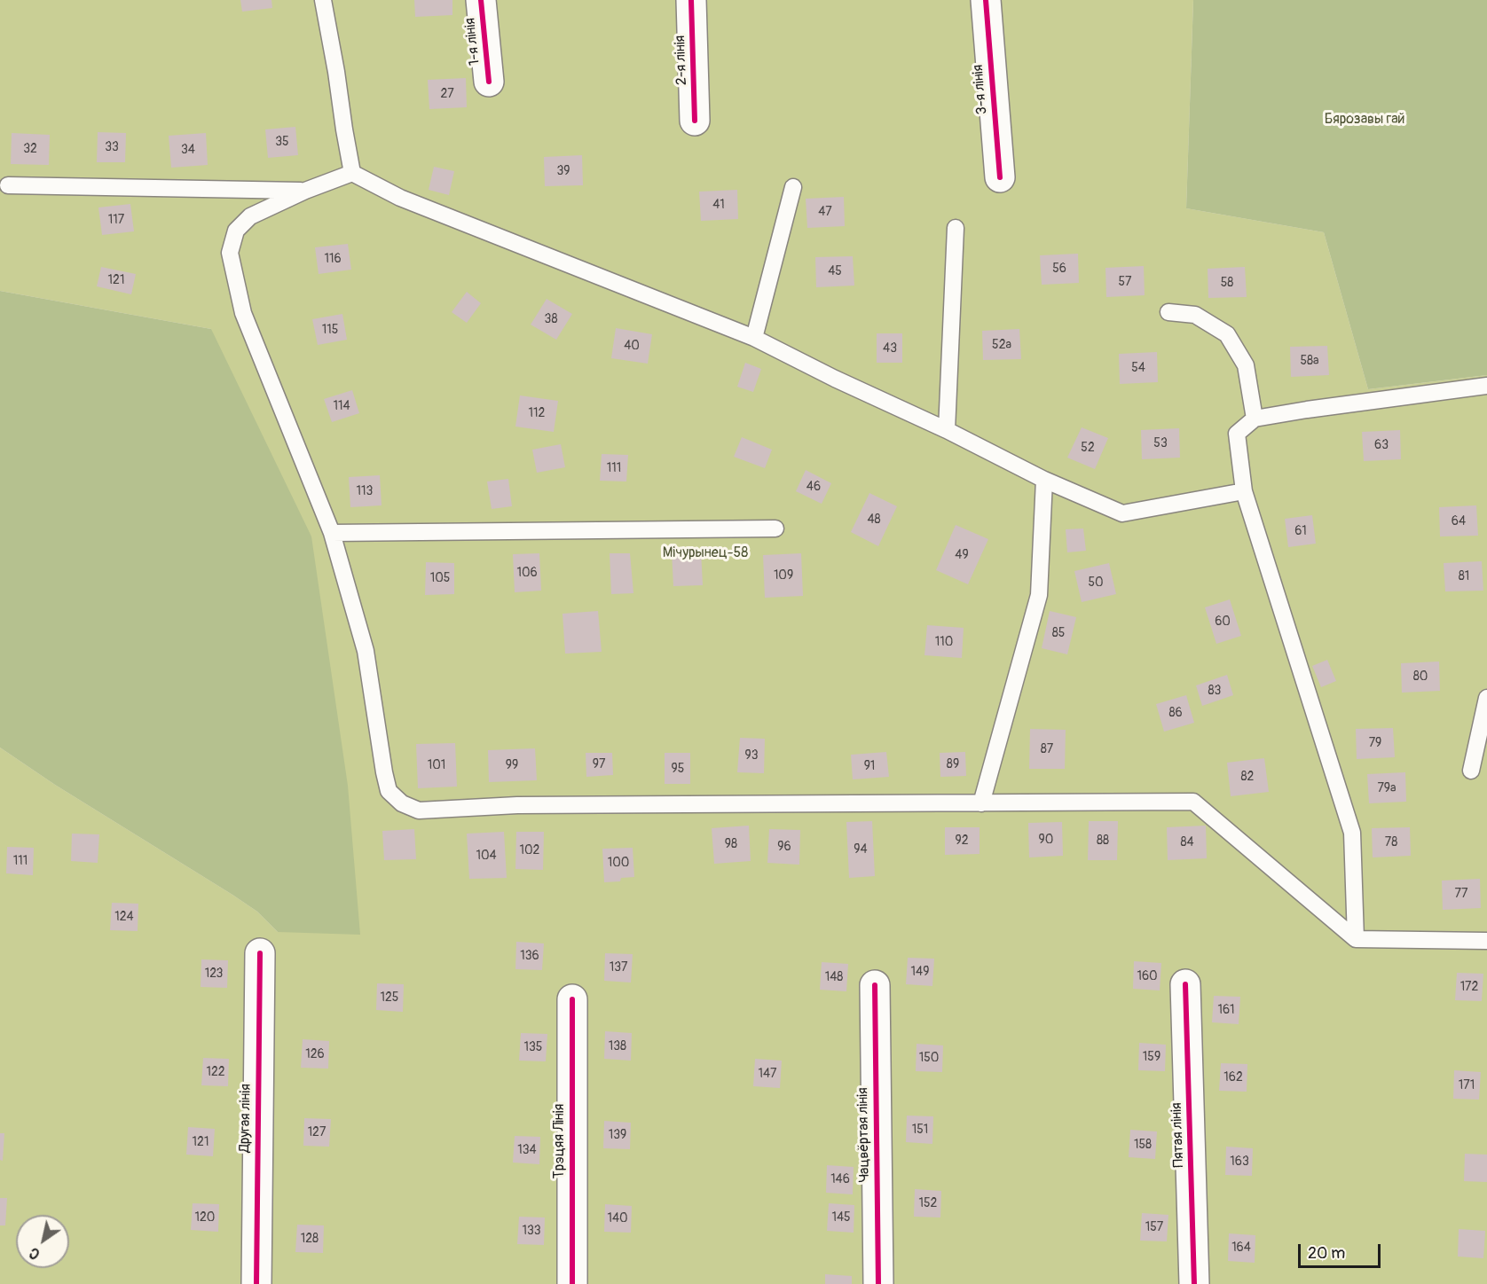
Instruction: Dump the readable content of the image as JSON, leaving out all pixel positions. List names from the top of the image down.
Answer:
{
  "streets": {
    "street": [
      "1-я лінія",
      "2-я лінія",
      "3-я лінія",
      "Другая лінія",
      "Чацвёртая лінія",
      "Пятая лінія",
      "Трэцяя Лінія"
    ]
  },
  "parks": ["Бярозавы гай", "Мічурынец-58"],
  "house_numbers": [
    "27",
    "35",
    "33",
    "32",
    "34",
    "39",
    "41",
    "47",
    "117",
    "116",
    "56",
    "45",
    "121",
    "57",
    "58",
    "38",
    "115",
    "52а",
    "40",
    "43",
    "58а",
    "54",
    "114",
    "112",
    "53",
    "63",
    "52",
    "111",
    "46",
    "113",
    "48",
    "64",
    "61",
    "49",
    "106",
    "109",
    "81",
    "105",
    "50",
    "60",
    "85",
    "110",
    "80",
    "83",
    "86",
    "79",
    "87",
    "93",
    "97",
    "89",
    "101",
    "99",
    "91",
    "95",
    "82",
    "79а",
    "90",
    "92",
    "88",
    "84",
    "78",
    "98",
    "96",
    "94",
    "102",
    "104",
    "111",
    "100",
    "77",
    "124",
    "136",
    "137",
    "149",
    "123",
    "160",
    "148",
    "172",
    "125",
    "161",
    "138",
    "135",
    "126",
    "159",
    "150",
    "122",
    "147",
    "162",
    "171",
    "151",
    "127",
    "139",
    "121",
    "158",
    "134",
    "163",
    "146",
    "152",
    "120",
    "145",
    "140",
    "157",
    "133",
    "128",
    "164"
  ],
  "scale_bar": "20 m",
  "north": "bottom left"
}
